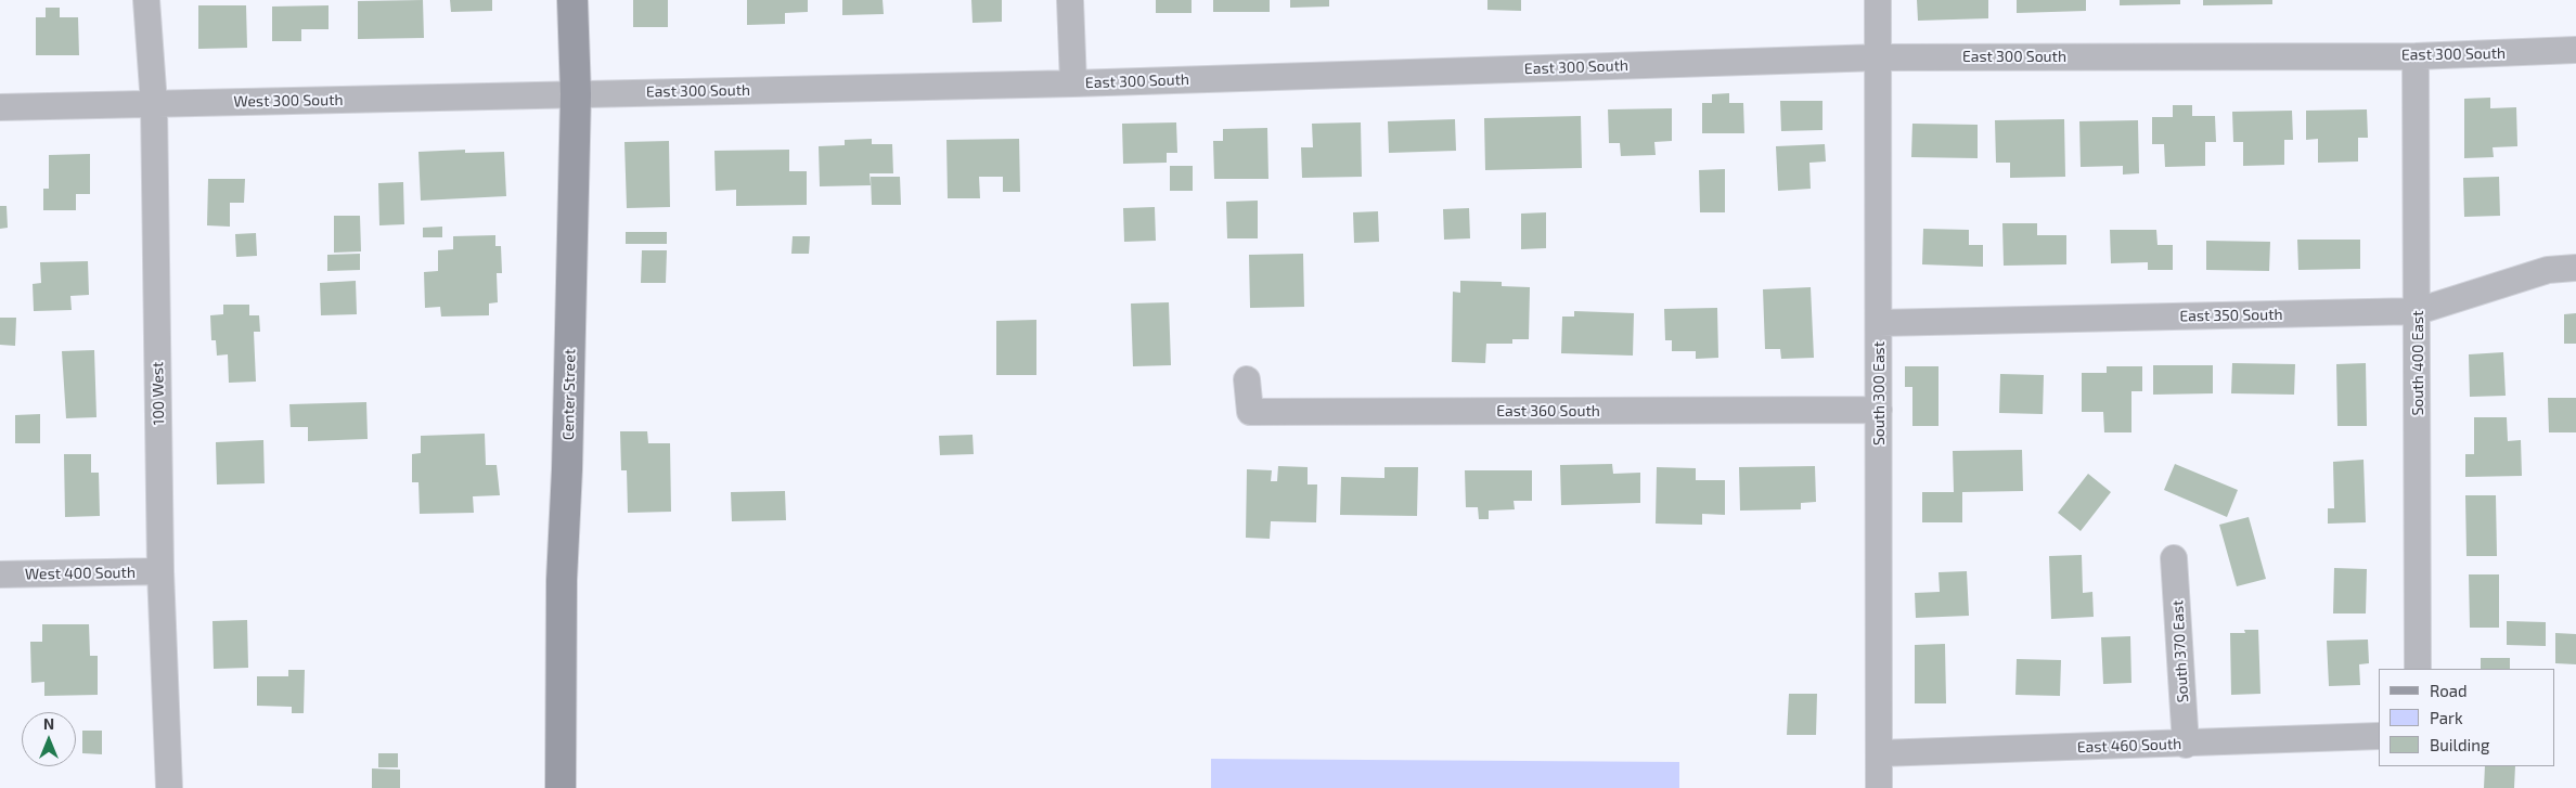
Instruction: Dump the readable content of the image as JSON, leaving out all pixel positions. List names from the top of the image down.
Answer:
{
  "streets": {
    "street": [
      "East 300 South",
      "West 300 South",
      "East 350 South",
      "South 400 East",
      "100 West",
      "South 300 East",
      "Center Street",
      "East 360 South",
      "West 400 South",
      "South 370 East",
      "East 460 South"
    ]
  },
  "crossings": [
    ["East 300 South", "West 300 South"],
    ["East 300 South", "South 400 East"],
    ["East 300 South", "South 300 East"],
    ["East 300 South", "Center Street"],
    ["West 300 South", "100 West"],
    ["West 300 South", "Center Street"],
    ["East 350 South", "South 400 East"],
    ["East 350 South", "South 300 East"],
    ["100 West", "West 400 South"],
    ["South 300 East", "East 360 South"],
    ["South 300 East", "East 460 South"],
    ["South 370 East", "East 460 South"]
  ],
  "legend": ["Road", "Park", "Building"],
  "north": "top"
}
